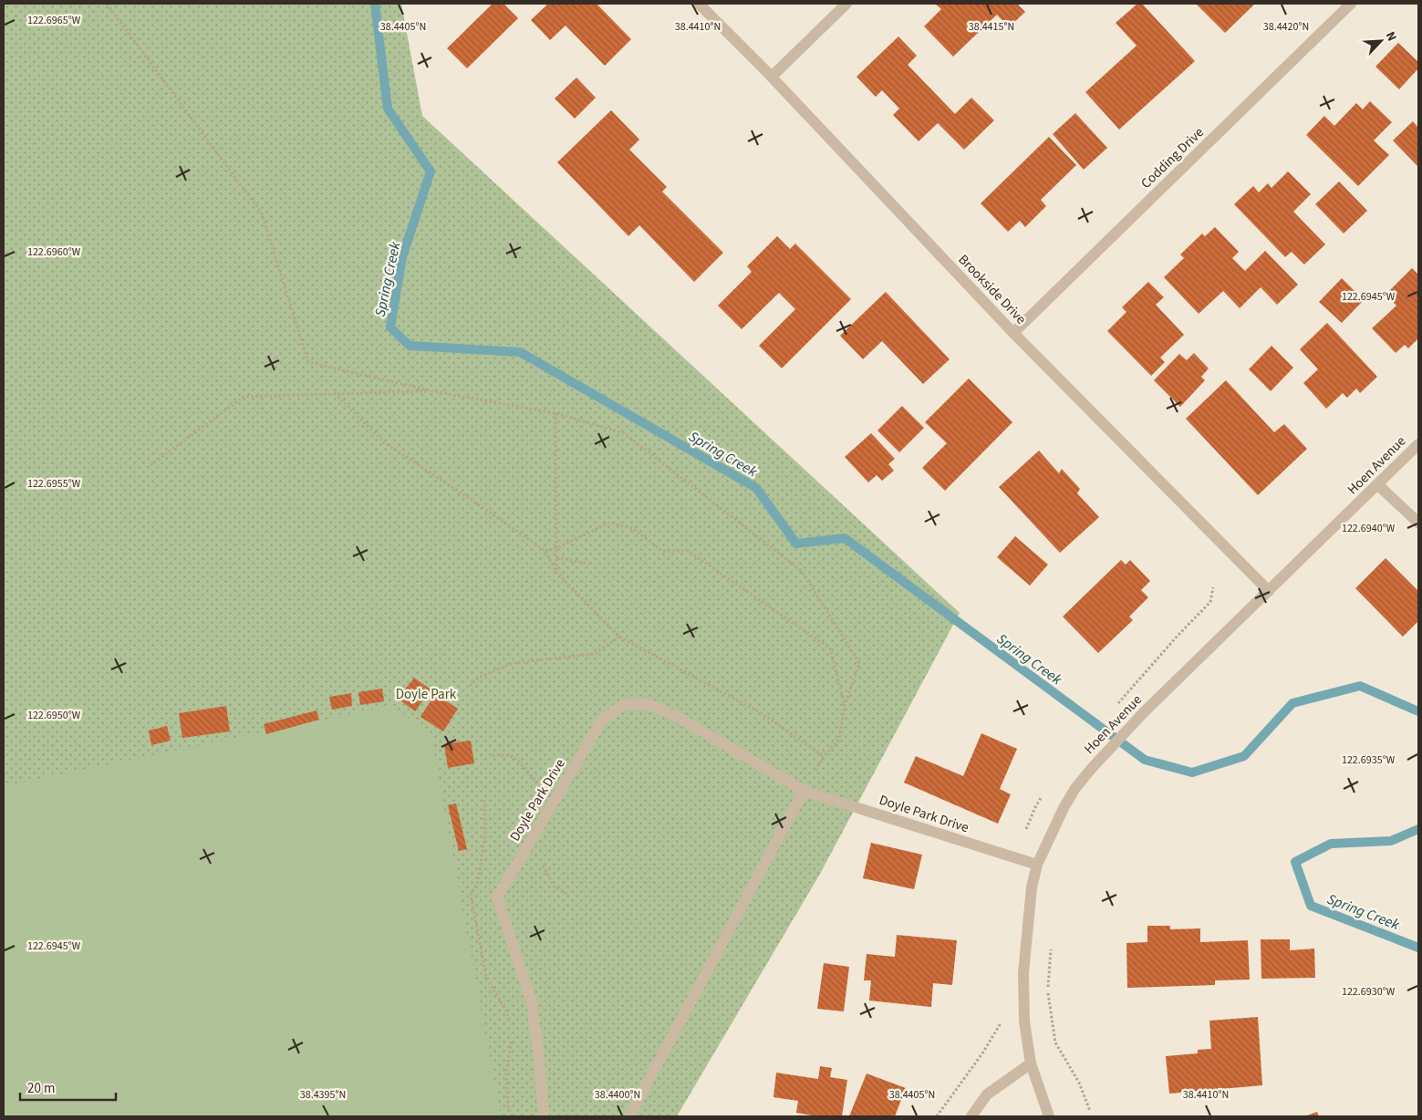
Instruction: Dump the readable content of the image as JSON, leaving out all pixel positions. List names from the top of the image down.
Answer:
{
  "streets": {
    "street": [
      "Codding Drive",
      "Brookside Drive",
      "Hoen Avenue",
      "Doyle Park Drive"
    ]
  },
  "crossings": [
    ["Codding Drive", "Brookside Drive"],
    ["Brookside Drive", "Hoen Avenue"],
    ["Hoen Avenue", "Doyle Park Drive"]
  ],
  "water": ["Spring Creek"],
  "parks": ["Doyle Park"],
  "scale_bar": "20 m",
  "north": "top right",
  "coordinates": [
    "122.6965°W",
    "38.4405°N",
    "38.4410°N",
    "38.4415°N",
    "38.4420°N",
    "122.6960°W",
    "122.6945°W",
    "122.6955°W",
    "122.6940°W",
    "122.6950°W",
    "122.6935°W",
    "122.6930°W",
    "38.4395°N",
    "38.4400°N"
  ]
}
